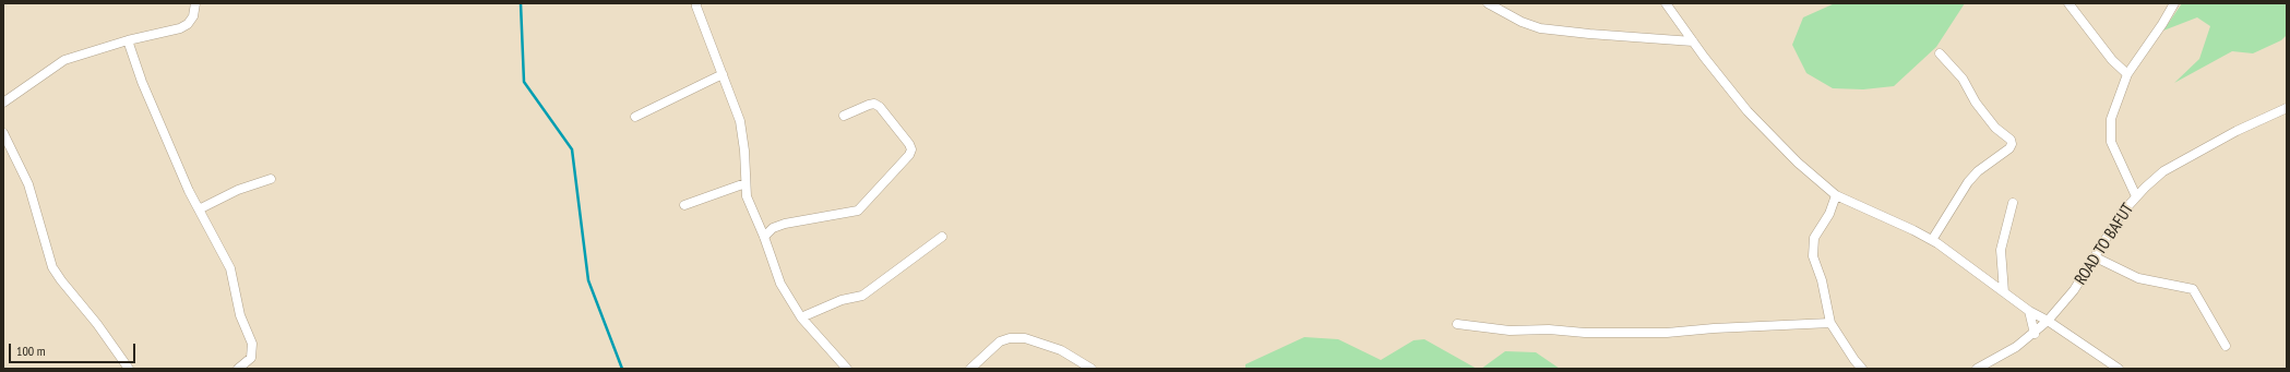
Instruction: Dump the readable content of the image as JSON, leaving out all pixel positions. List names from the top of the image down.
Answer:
{
  "streets": {
    "street": ["ROAD TO BAFUT"]
  },
  "scale_bar": "100 m"
}
